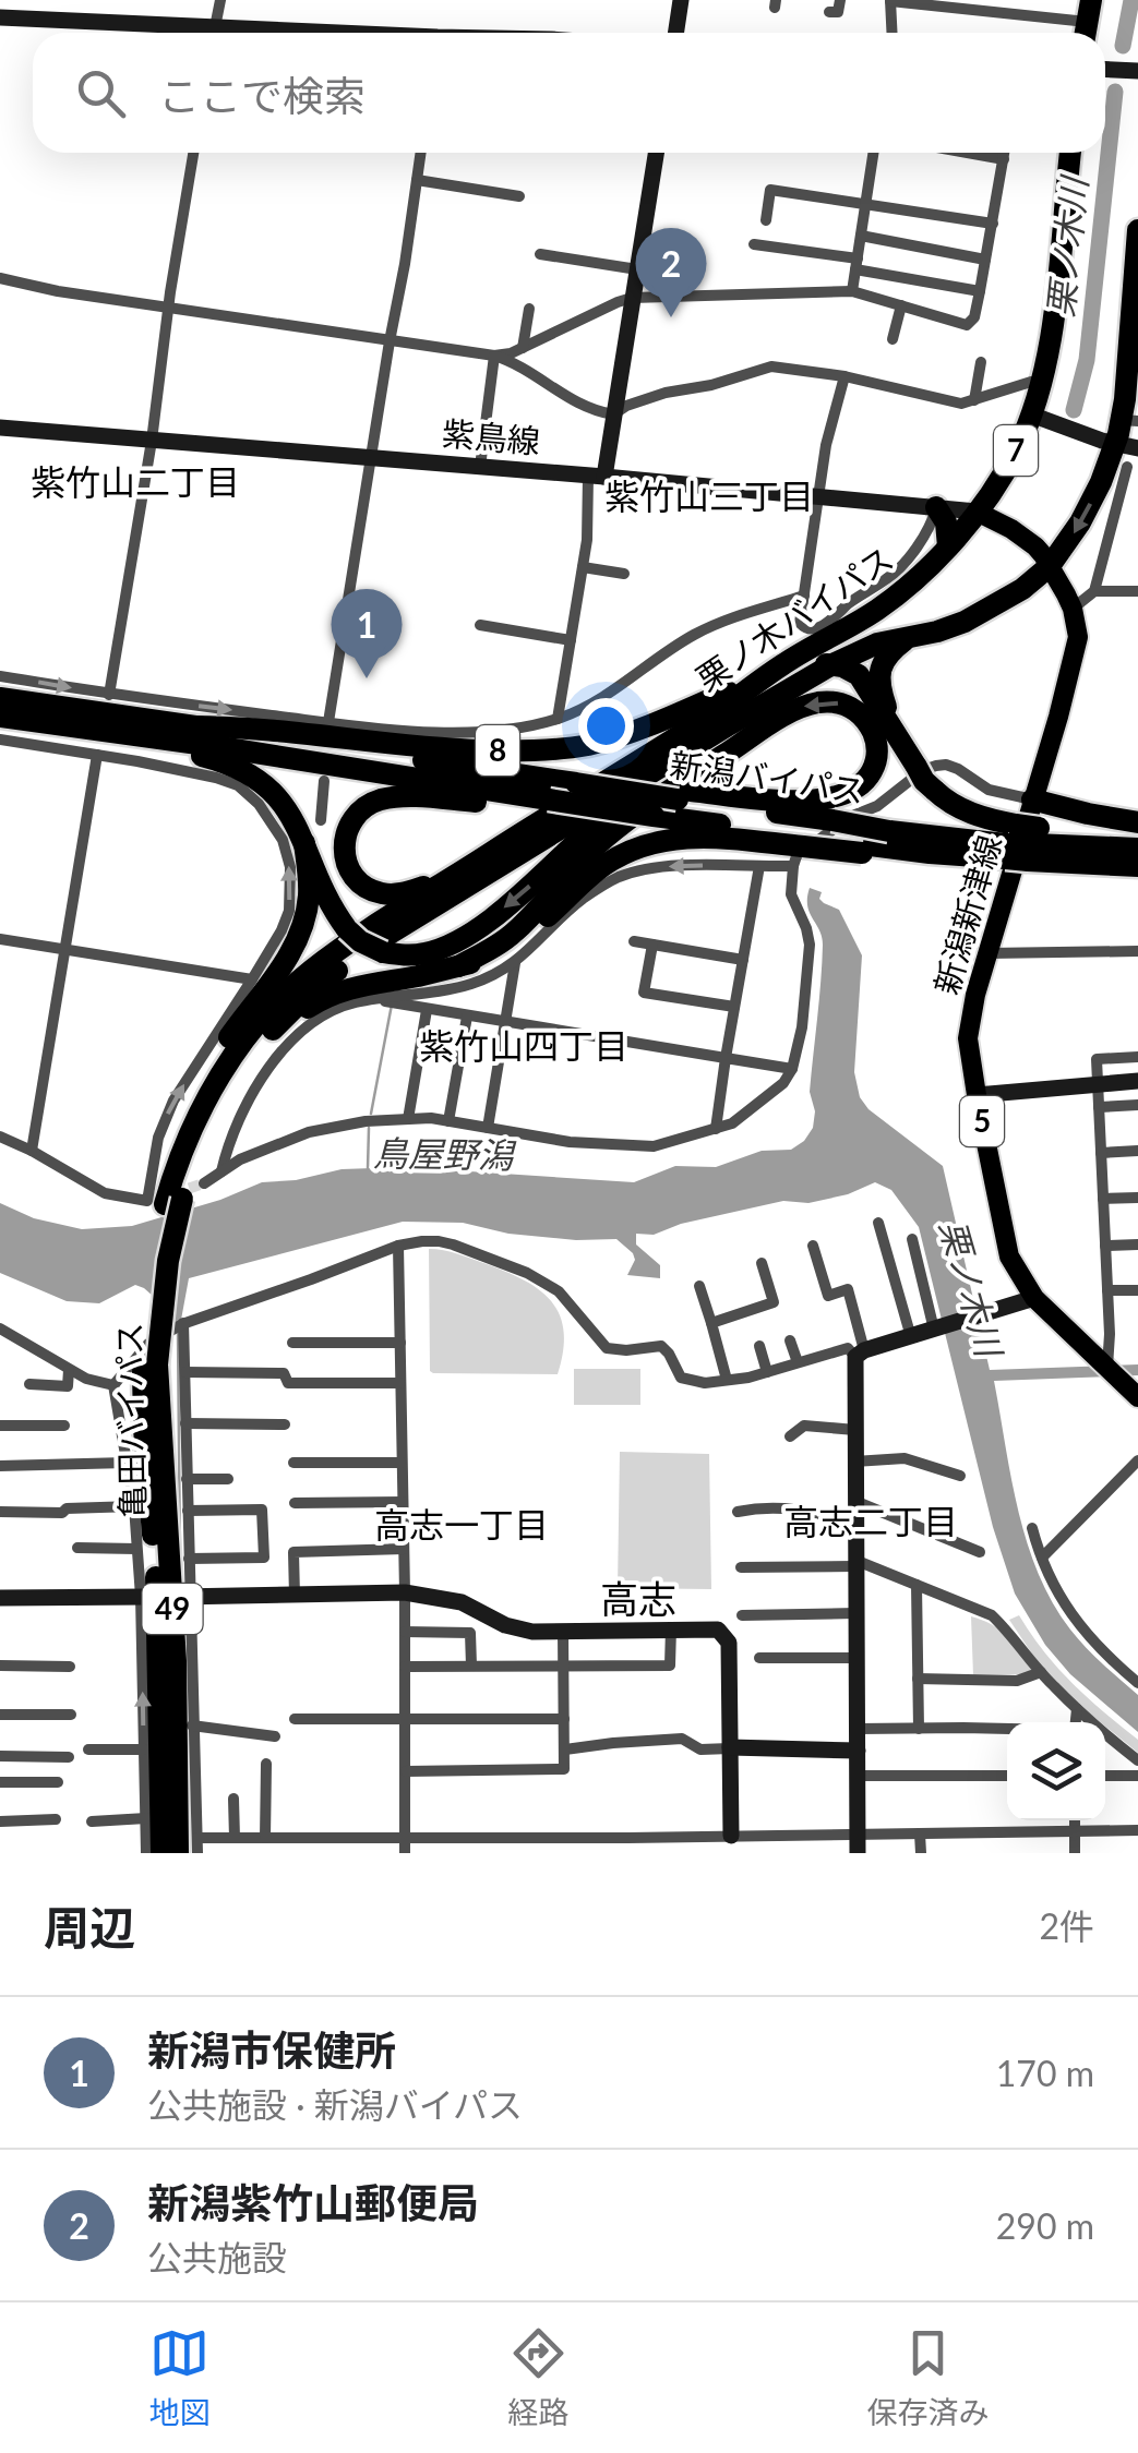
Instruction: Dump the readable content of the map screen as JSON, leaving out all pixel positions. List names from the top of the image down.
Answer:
{
  "streets": {
    "highway": [
      "7",
      "栗ノ木バイパス",
      "8",
      "新潟バイパス",
      "亀田バイパス",
      "49"
    ],
    "main road": ["新潟新津線", "5"],
    "street": ["紫鳥線"]
  },
  "crossings": [
    ["紫鳥線", "栗ノ木バイパス"],
    ["紫鳥線", "新潟新津線"],
    ["7", "栗ノ木バイパス"],
    ["7", "8"],
    ["7", "新潟バイパス"],
    ["7", "亀田バイパス"],
    ["栗ノ木バイパス", "8"],
    ["栗ノ木バイパス", "新潟バイパス"],
    ["栗ノ木バイパス", "新潟新津線"],
    ["栗ノ木バイパス", "亀田バイパス"],
    ["8", "新潟バイパス"],
    ["新潟バイパス", "亀田バイパス"]
  ],
  "districts": [
    "紫竹山二丁目",
    "紫竹山三丁目",
    "紫竹山四丁目",
    "高志二丁目",
    "高志一丁目",
    "高志"
  ],
  "water": ["栗ノ木川", "鳥屋野潟"],
  "page": {
    "search": "ここで検索",
    "pins": ["2", "1"],
    "heading": ["周辺", "2件"],
    "list": [
      {
        "mark": "1",
        "name": "新潟市保健所",
        "note": "公共施設 · 新潟バイパス",
        "value": "170 m"
      },
      {
        "mark": "2",
        "name": "新潟紫竹山郵便局",
        "note": "公共施設",
        "value": "290 m"
      }
    ],
    "nav": ["地図", "経路", "保存済み"]
  }
}
